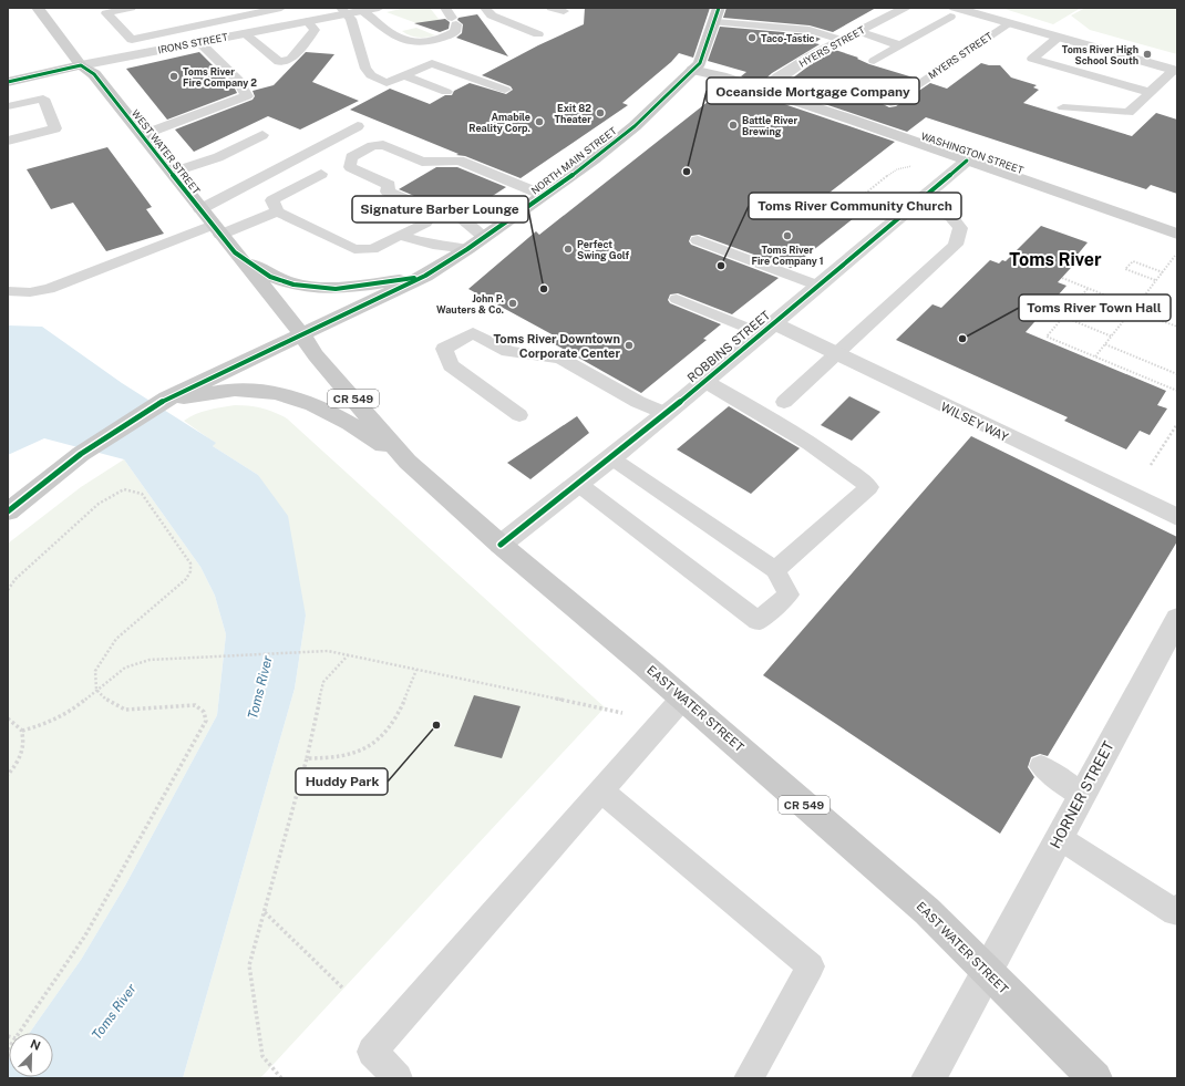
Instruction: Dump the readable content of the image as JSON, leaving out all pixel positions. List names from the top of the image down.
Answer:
{
  "streets": {
    "main road": [
      "IRONS STREET",
      "WEST WATER STREET",
      "WASHINGTON STREET",
      "NORTH MAIN STREET",
      "CR 549",
      "EAST WATER STREET"
    ],
    "street": [
      "HYERS STREET",
      "ROBBINS STREET",
      "WILSEY WAY",
      "HORNER STREET"
    ],
    "lane": ["MYERS STREET"]
  },
  "crossings": [
    ["IRONS STREET", "WEST WATER STREET"],
    ["HYERS STREET", "WASHINGTON STREET"],
    ["WEST WATER STREET", "NORTH MAIN STREET"],
    ["WEST WATER STREET", "EAST WATER STREET"],
    ["WASHINGTON STREET", "NORTH MAIN STREET"],
    ["WASHINGTON STREET", "ROBBINS STREET"],
    ["NORTH MAIN STREET", "EAST WATER STREET"],
    ["ROBBINS STREET", "WILSEY WAY"],
    ["ROBBINS STREET", "EAST WATER STREET"],
    ["EAST WATER STREET", "HORNER STREET"]
  ],
  "districts": ["Toms River"],
  "water": ["Toms River"],
  "places": [
    "Taco-Tastic",
    "Toms River High School South",
    "Toms River Fire Company 2",
    "Exit 82 Theater",
    "Amabile Reality Corp.",
    "Battle River Brewing",
    "Oceanside Mortgage Company",
    "Toms River Fire Company 1",
    "Perfect Swing Golf",
    "Toms River Community Church",
    "Signature Barber Lounge",
    "John P. Wauters & Co.",
    "Toms River Town Hall",
    "Toms River Downtown Corporate Center",
    "Huddy Park"
  ],
  "north": "top right"
}
